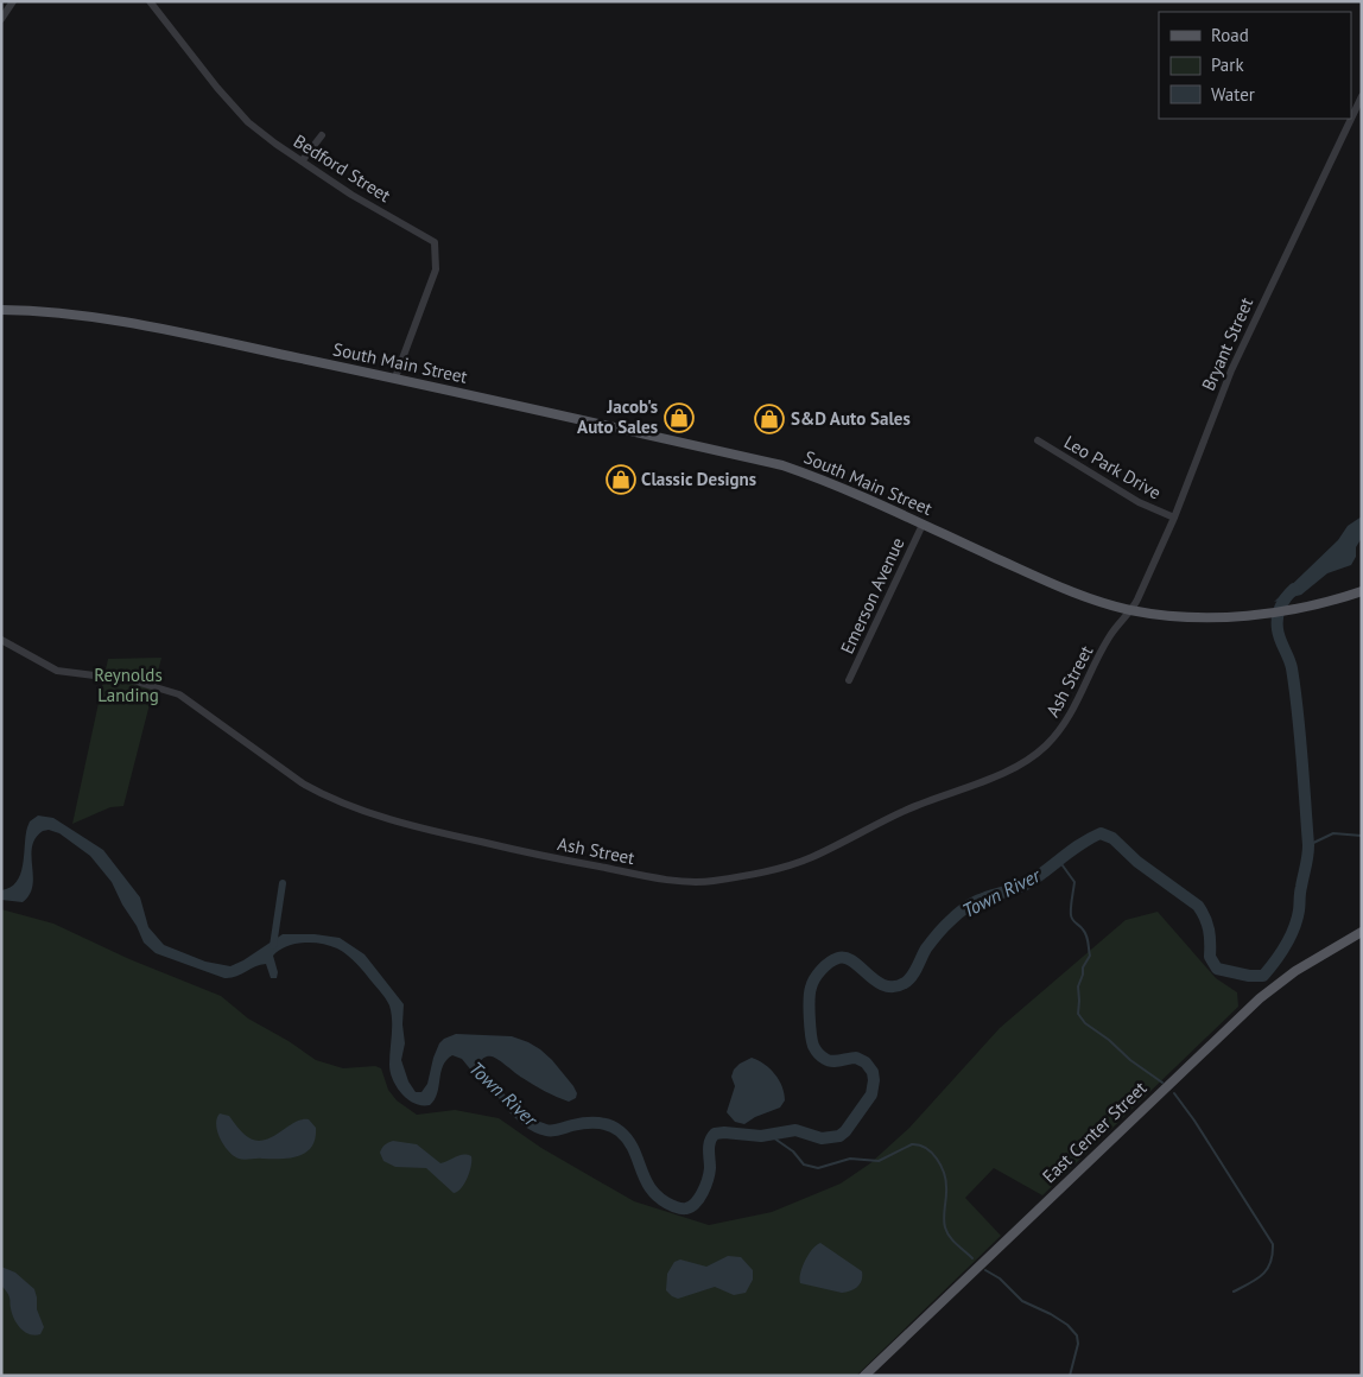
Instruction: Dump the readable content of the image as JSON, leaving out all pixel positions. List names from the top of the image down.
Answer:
{
  "streets": {
    "main road": ["South Main Street", "East Center Street"],
    "street": [
      "Bedford Street",
      "Bryant Street",
      "Leo Park Drive",
      "Emerson Avenue",
      "Ash Street"
    ]
  },
  "crossings": [
    ["Bedford Street", "South Main Street"],
    ["Bryant Street", "South Main Street"],
    ["Bryant Street", "Leo Park Drive"],
    ["Bryant Street", "Ash Street"],
    ["South Main Street", "Emerson Avenue"],
    ["South Main Street", "Ash Street"]
  ],
  "water": ["Town River"],
  "parks": ["Reynolds Landing"],
  "places": {
    "shop": ["Jacob's Auto Sales", "S&D Auto Sales", "Classic Designs"]
  },
  "legend": ["Road", "Park", "Water"]
}
